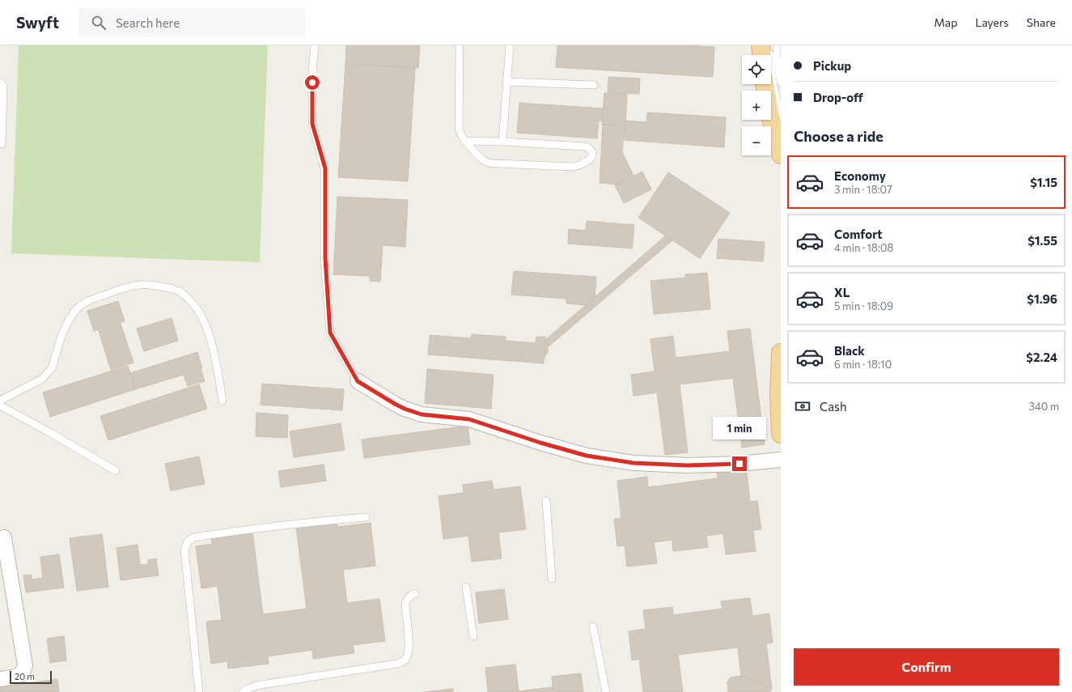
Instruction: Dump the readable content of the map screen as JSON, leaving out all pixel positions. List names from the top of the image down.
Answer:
{
  "scale_bar": "20 m",
  "page": {
    "header": "Swyft",
    "search": "Search here",
    "nav": ["Map", "Layers", "Share"],
    "banner": ["Pickup", "Drop-off"],
    "map_buttons": ["+", "−"],
    "heading": "Choose a ride",
    "list": [
      {
        "name": "Economy",
        "note": "3 min · 18:07",
        "value": "$1.15"
      },
      {
        "name": "Comfort",
        "note": "4 min · 18:08",
        "value": "$1.55"
      },
      {
        "name": "XL",
        "note": "5 min · 18:09",
        "value": "$1.96"
      },
      {
        "name": "Black",
        "note": "6 min · 18:10",
        "value": "$2.24"
      }
    ],
    "pay": ["Cash", "340 m"],
    "bubble": "1 min",
    "buttons": "Confirm",
    "scale": "20 m"
  }
}
